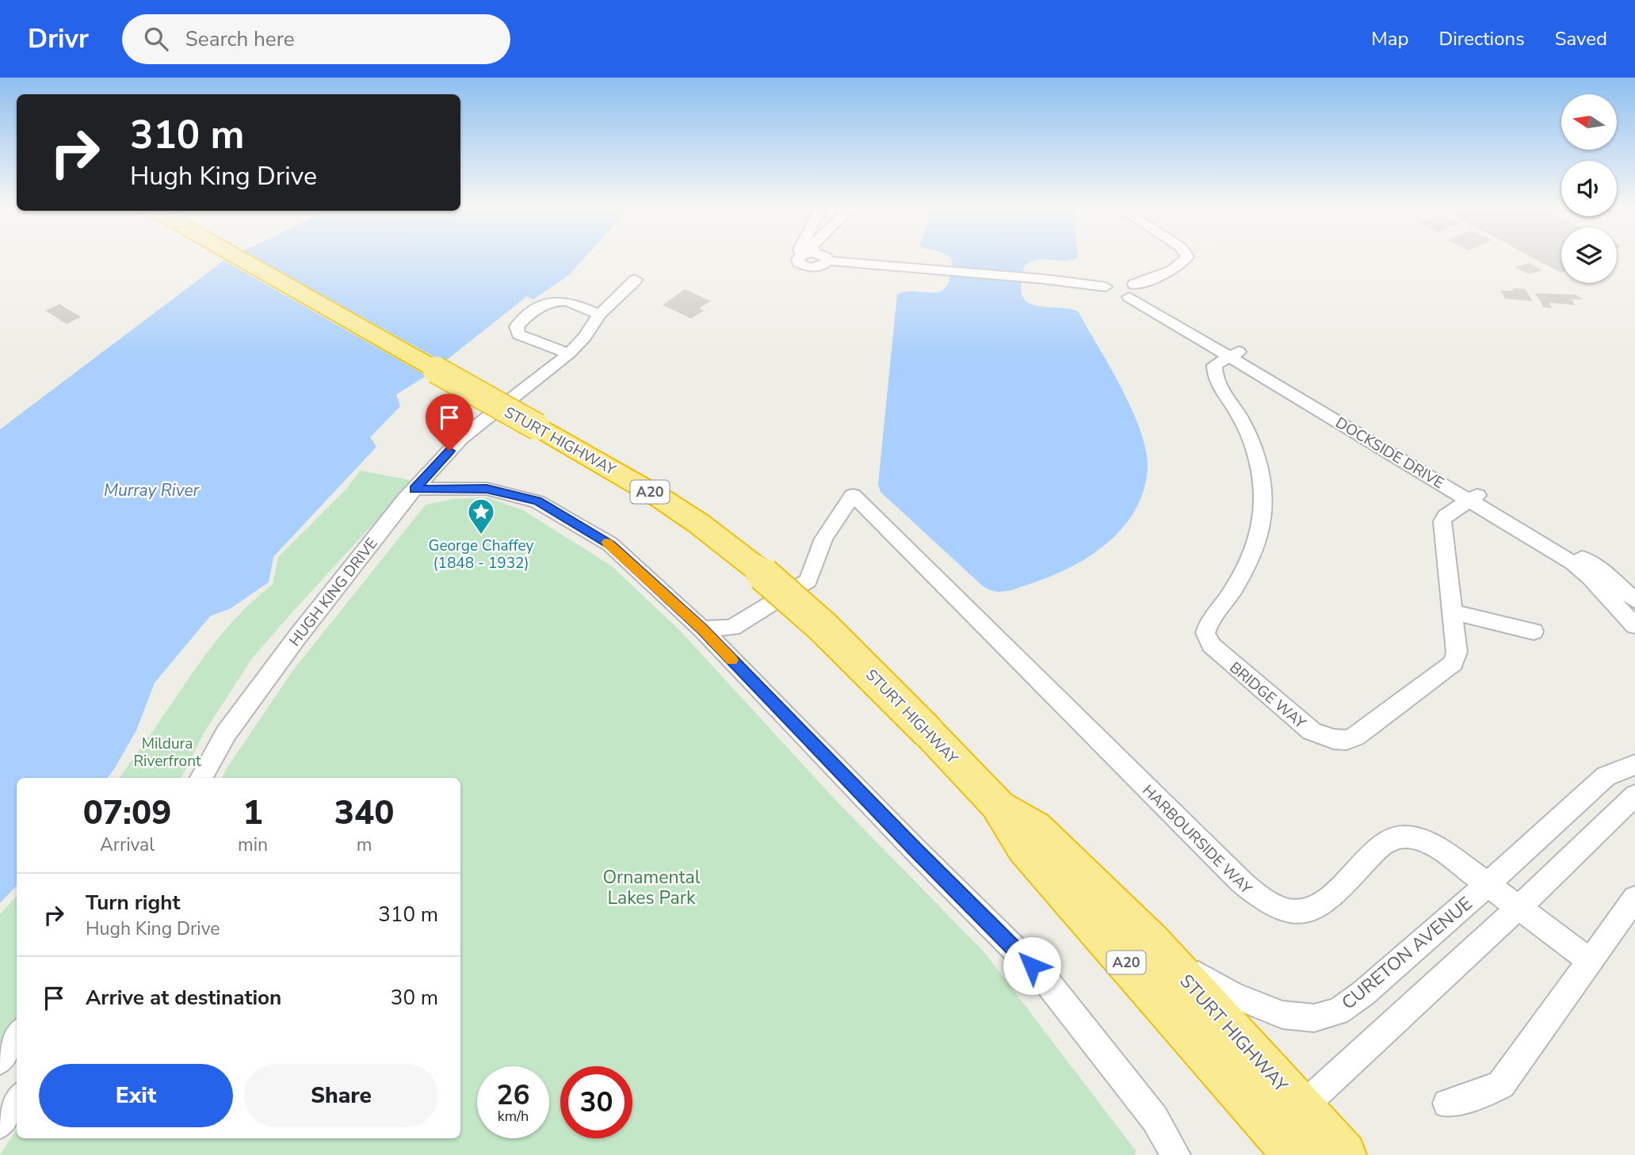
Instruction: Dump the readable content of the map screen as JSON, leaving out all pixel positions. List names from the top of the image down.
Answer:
{
  "streets": {
    "highway": ["STURT HIGHWAY", "A20"],
    "street": [
      "DOCKSIDE DRIVE",
      "HUGH KING DRIVE",
      "BRIDGE WAY",
      "HARBOURSIDE WAY",
      "CURETON AVENUE"
    ]
  },
  "crossings": [
    ["STURT HIGHWAY", "CURETON AVENUE"],
    ["DOCKSIDE DRIVE", "BRIDGE WAY"],
    ["HARBOURSIDE WAY", "CURETON AVENUE"]
  ],
  "water": ["Murray River"],
  "parks": ["Mildura Riverfront", "Ornamental Lakes Park"],
  "places": {
    "place": ["George Chaffey (1848 - 1932)"]
  },
  "north": "left",
  "page": {
    "header": "Drivr",
    "search": "Search here",
    "nav": ["Map", "Directions", "Saved"],
    "turn": ["310 m", "Hugh King Drive"],
    "eta": [
      "07:09",
      "Arrival",
      "1",
      "min",
      "340",
      "m"
    ],
    "list": [
      {
        "name": "Turn right",
        "note": "Hugh King Drive",
        "value": "310 m"
      },
      {
        "name": "Arrive at destination",
        "value": "30 m"
      }
    ],
    "buttons": ["Exit", "Share"],
    "speed": "26 km/h",
    "limit": "30"
  }
}
